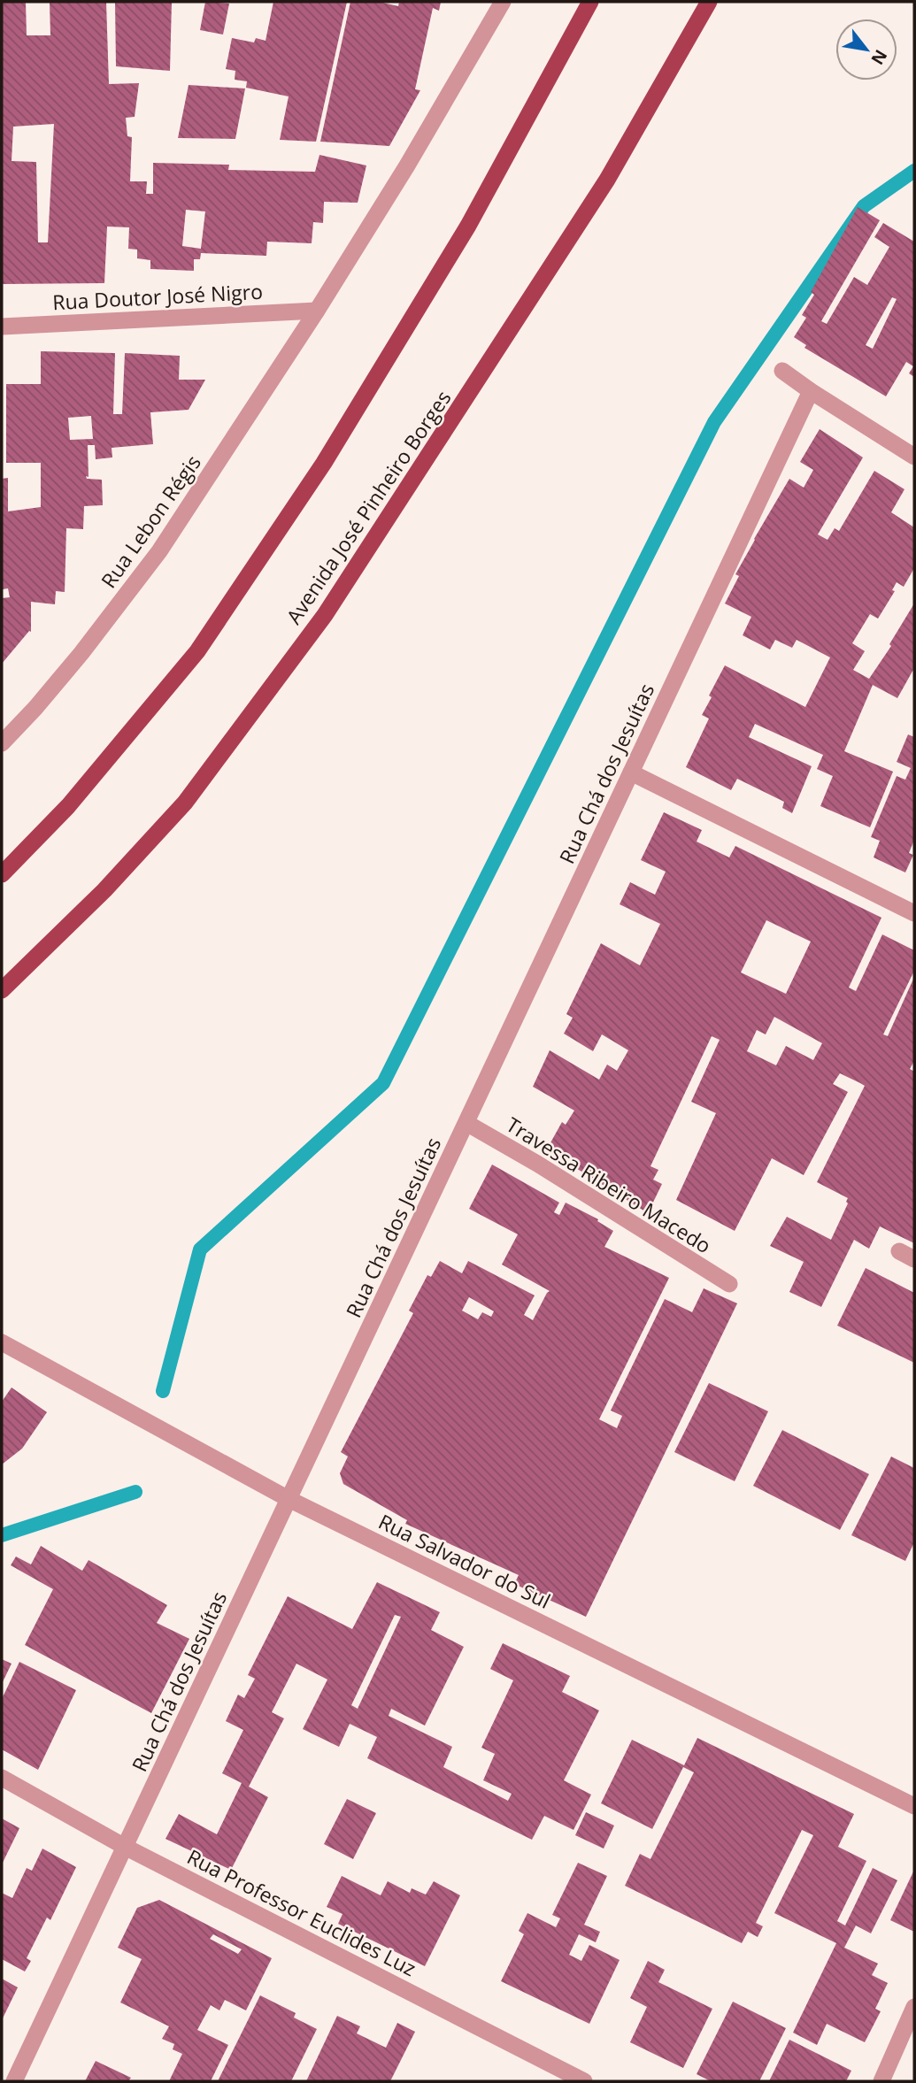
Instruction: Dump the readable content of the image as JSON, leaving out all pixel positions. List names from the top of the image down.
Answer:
{
  "streets": {
    "main road": ["Avenida José Pinheiro Borges"],
    "street": [
      "Rua Doutor José Nigro",
      "Rua Lebon Régis",
      "Rua Chá dos Jesuítas",
      "Travessa Ribeiro Macedo",
      "Rua Salvador do Sul",
      "Rua Professor Euclides Luz"
    ]
  },
  "crossings": [
    ["Rua Doutor José Nigro", "Rua Lebon Régis"],
    ["Rua Chá dos Jesuítas", "Travessa Ribeiro Macedo"],
    ["Rua Chá dos Jesuítas", "Rua Salvador do Sul"],
    ["Rua Chá dos Jesuítas", "Rua Professor Euclides Luz"]
  ],
  "north": "bottom right"
}
